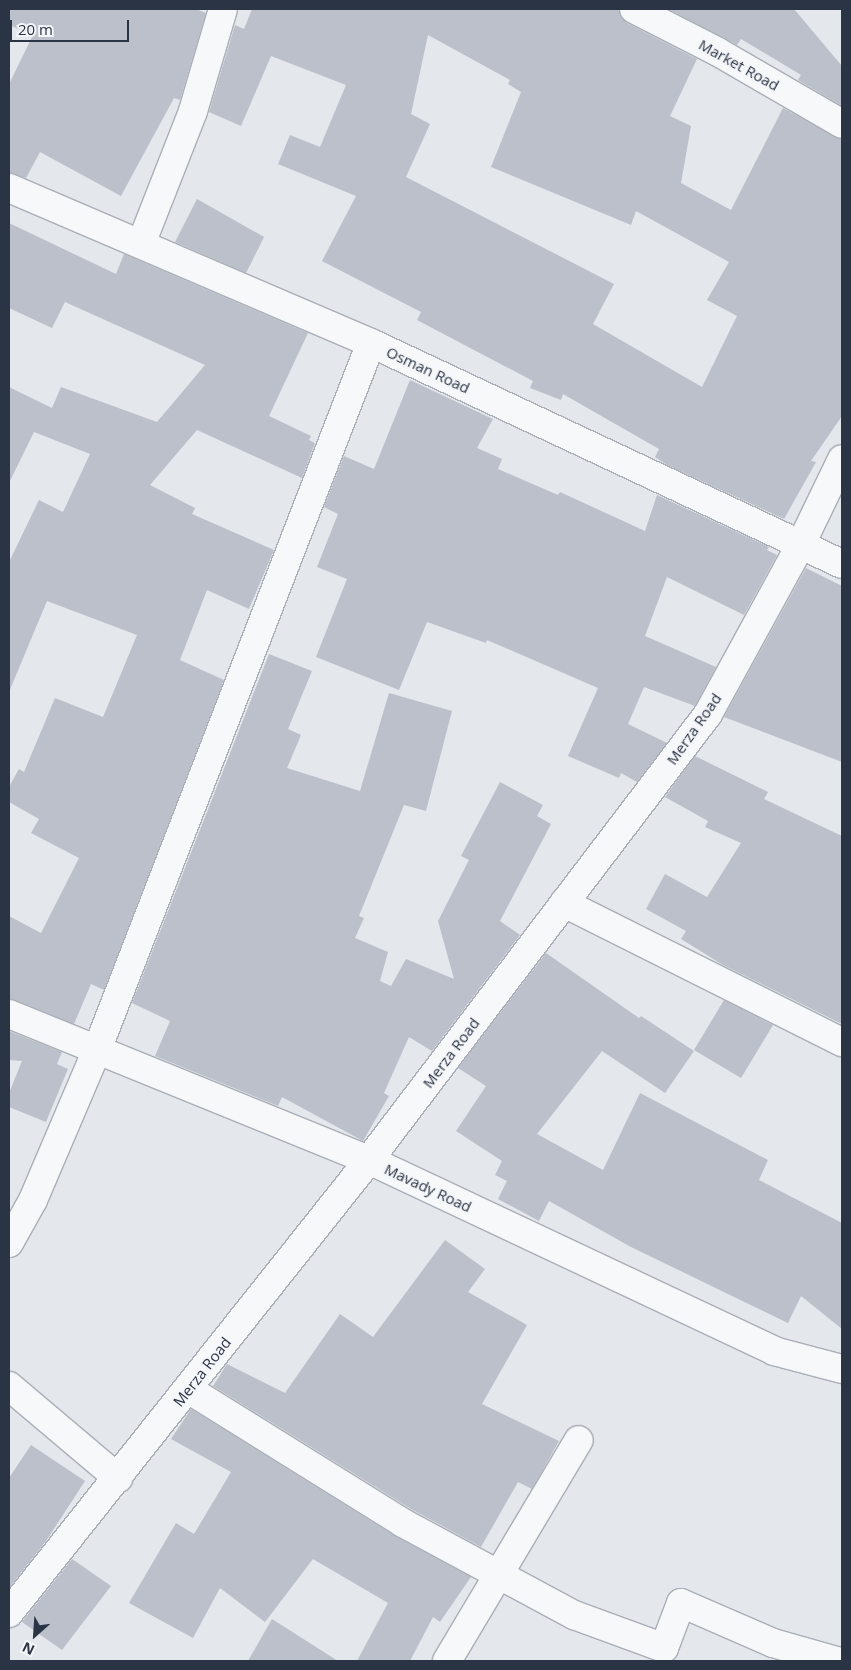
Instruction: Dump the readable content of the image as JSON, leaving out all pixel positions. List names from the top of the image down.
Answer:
{
  "streets": {
    "street": [
      "Market Road",
      "Osman Road",
      "Merza Road",
      "Mavady Road"
    ]
  },
  "crossings": [
    ["Osman Road", "Merza Road"],
    ["Merza Road", "Mavady Road"]
  ],
  "scale_bar": "20 m",
  "north": "bottom left"
}
